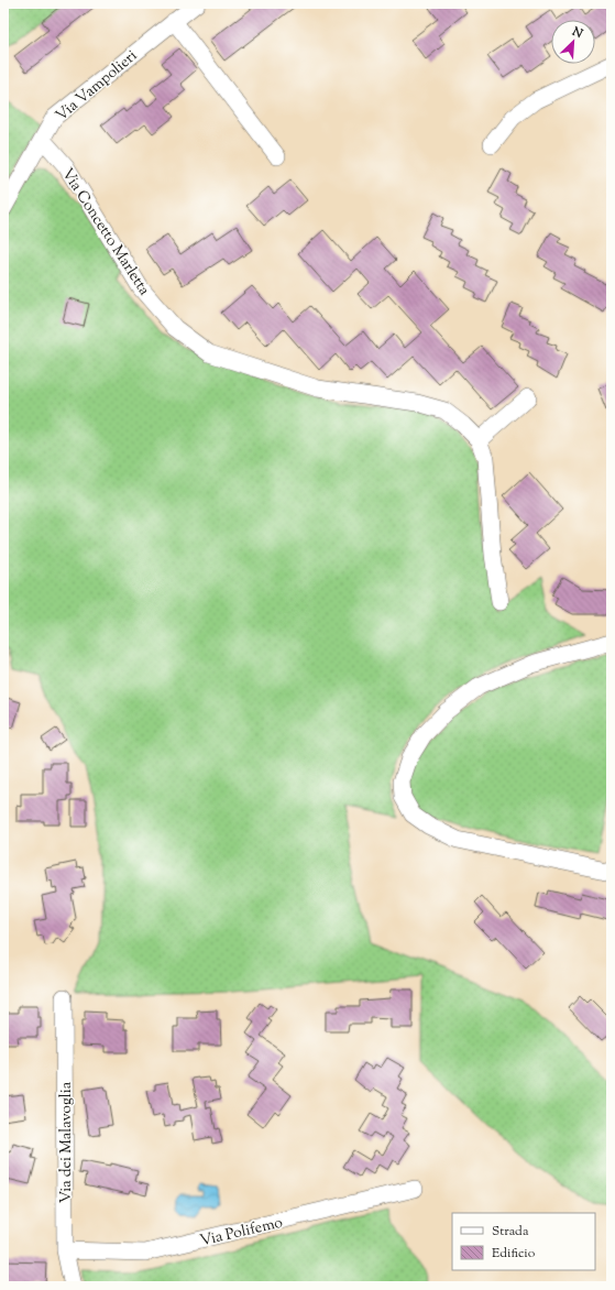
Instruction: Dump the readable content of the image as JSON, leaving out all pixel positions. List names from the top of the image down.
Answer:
{
  "streets": {
    "street": [
      "Via Vampolieri",
      "Via Concetto Marletta",
      "Via dei Malavoglia",
      "Via Polifemo"
    ]
  },
  "crossings": [
    ["Via Vampolieri", "Via Concetto Marletta"],
    ["Via dei Malavoglia", "Via Polifemo"]
  ],
  "legend": ["Strada", "Edificio"],
  "north": "top right"
}
